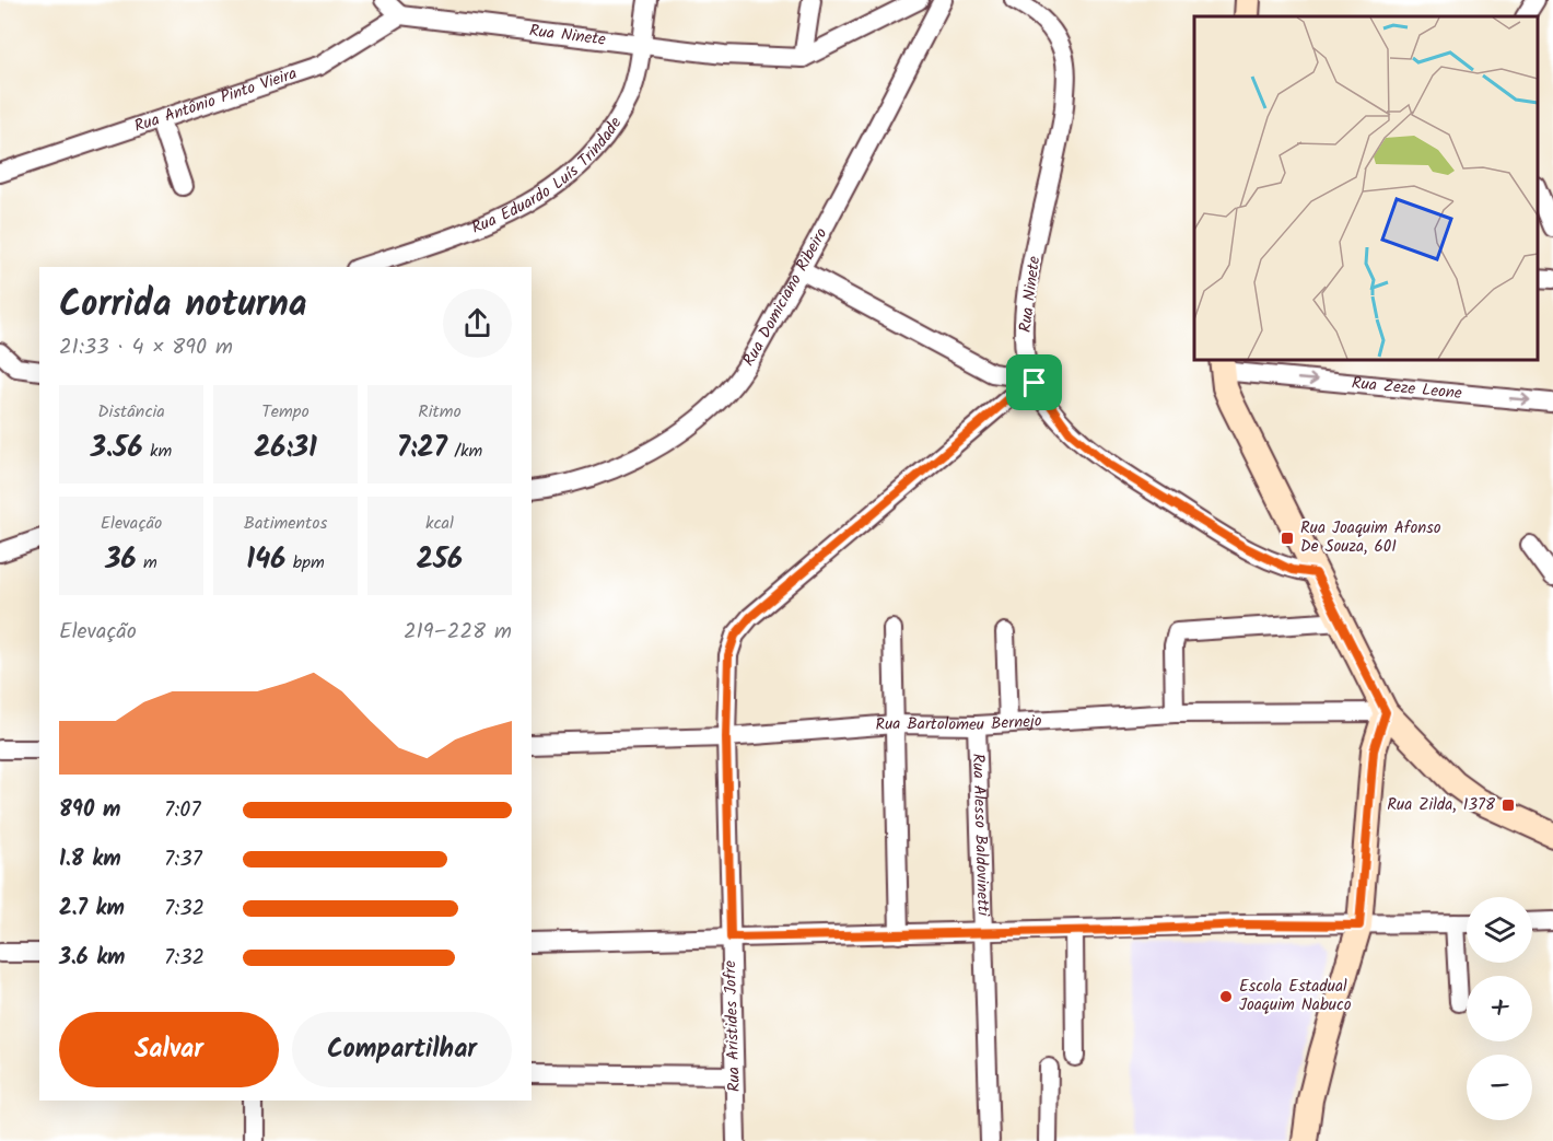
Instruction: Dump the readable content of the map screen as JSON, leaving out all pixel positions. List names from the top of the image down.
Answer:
{
  "streets": {
    "street": [
      "Rua Ninete",
      "Rua Antônio Pinto Vieira",
      "Rua Eduardo Luís Trindade",
      "Rua Domiciano Ribeiro",
      "Rua Zeze Leone",
      "Rua Bartolomeu Bernejo",
      "Rua Alesso Baldovinetti",
      "Rua Aristides Jofre"
    ]
  },
  "crossings": [
    ["Rua Ninete", "Rua Antônio Pinto Vieira"],
    ["Rua Ninete", "Rua Eduardo Luís Trindade"],
    ["Rua Ninete", "Rua Aristides Jofre"],
    ["Rua Bartolomeu Bernejo", "Rua Alesso Baldovinetti"],
    ["Rua Bartolomeu Bernejo", "Rua Aristides Jofre"]
  ],
  "one_way": ["Rua Zeze Leone"],
  "places": {
    "transit": ["Rua Joaquim Afonso De Souza, 601", "Rua Zilda, 1378"],
    "other": ["Escola Estadual Joaquim Nabuco"]
  },
  "page": {
    "heading": ["Corrida noturna", "21:33 · 4 × 890 m"],
    "stats": [
      ["Distância", "3.56 km"],
      ["Tempo", "26:31"],
      ["Ritmo", "7:27 /km"],
      ["Elevação", "36 m"],
      ["Batimentos", "146 bpm"],
      ["kcal", "256"]
    ],
    "chart": ["Elevação", "219–228 m"],
    "list": [
      {
        "name": "890 m",
        "note": "7:07"
      },
      {
        "name": "1.8 km",
        "note": "7:37"
      },
      {
        "name": "2.7 km",
        "note": "7:32"
      },
      {
        "name": "3.6 km",
        "note": "7:32"
      }
    ],
    "map_buttons": ["+", "−"],
    "buttons": ["Salvar", "Compartilhar"]
  }
}
